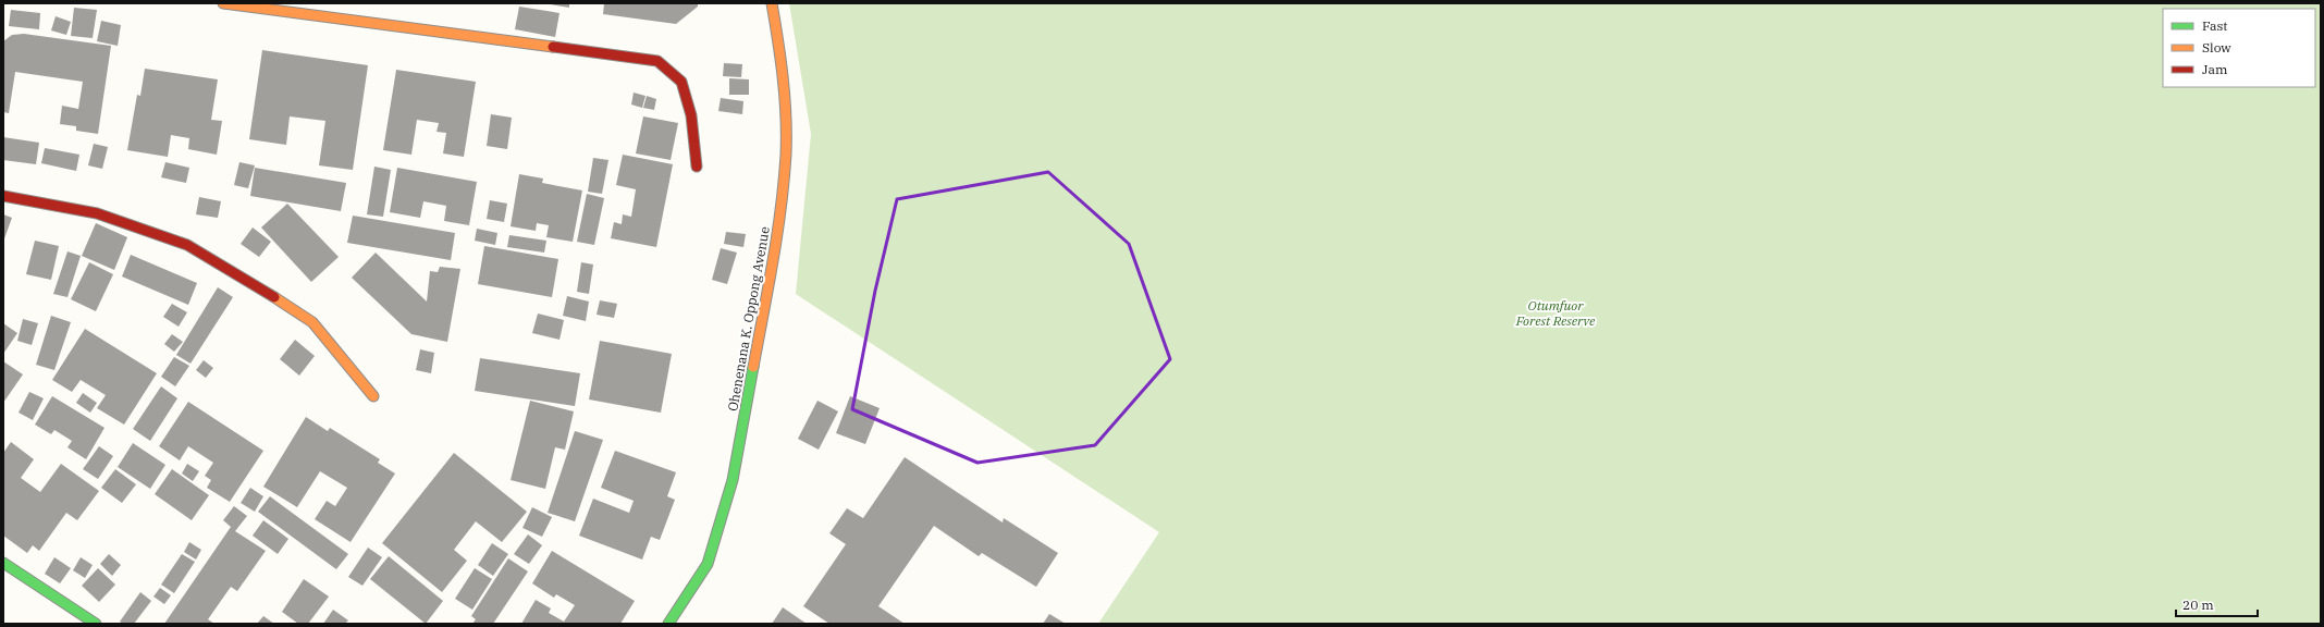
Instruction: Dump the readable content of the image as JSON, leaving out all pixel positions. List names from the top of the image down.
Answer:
{
  "streets": {
    "street": ["Ohenenana K. Oppong Avenue"]
  },
  "parks": ["Otumfuor Forest Reserve"],
  "legend": ["Fast", "Slow", "Jam"],
  "scale_bar": "20 m"
}
